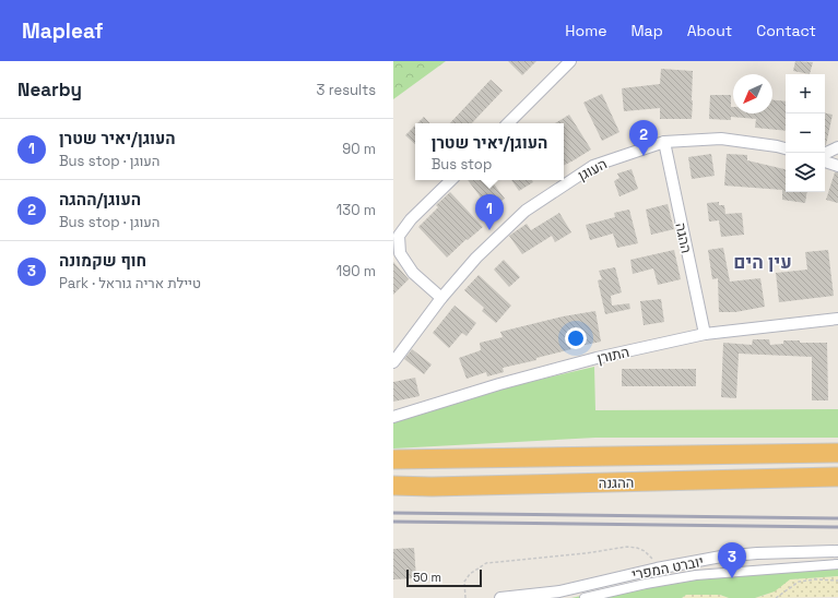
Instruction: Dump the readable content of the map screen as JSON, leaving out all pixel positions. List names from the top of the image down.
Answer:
{
  "streets": {
    "highway": ["ההגנה"],
    "street": [
      "העוגן",
      "ההגה",
      "התורן",
      "יוברט המפרי"
    ]
  },
  "crossings": [
    ["העוגן", "ההגה"],
    ["ההגה", "התורן"]
  ],
  "districts": ["עין הים"],
  "scale_bar": "50 m",
  "north": "bottom left",
  "page": {
    "header": "Mapleaf",
    "nav": [
      "Home",
      "Map",
      "About",
      "Contact"
    ],
    "heading": ["Nearby", "3 results"],
    "map_buttons": ["+", "−"],
    "list": [
      {
        "mark": "1",
        "name": "העוגן/יאיר שטרן",
        "note": "Bus stop · העוגן",
        "value": "90 m"
      },
      {
        "mark": "2",
        "name": "העוגן/ההגה",
        "note": "Bus stop · העוגן",
        "value": "130 m"
      },
      {
        "mark": "3",
        "name": "חוף שקמונה",
        "note": "Park · טיילת אריה גוראל",
        "value": "190 m"
      }
    ],
    "pins": ["2", "1", "3"],
    "popup": ["העוגן/יאיר שטרן", "Bus stop"],
    "scale": "50 m"
  }
}
